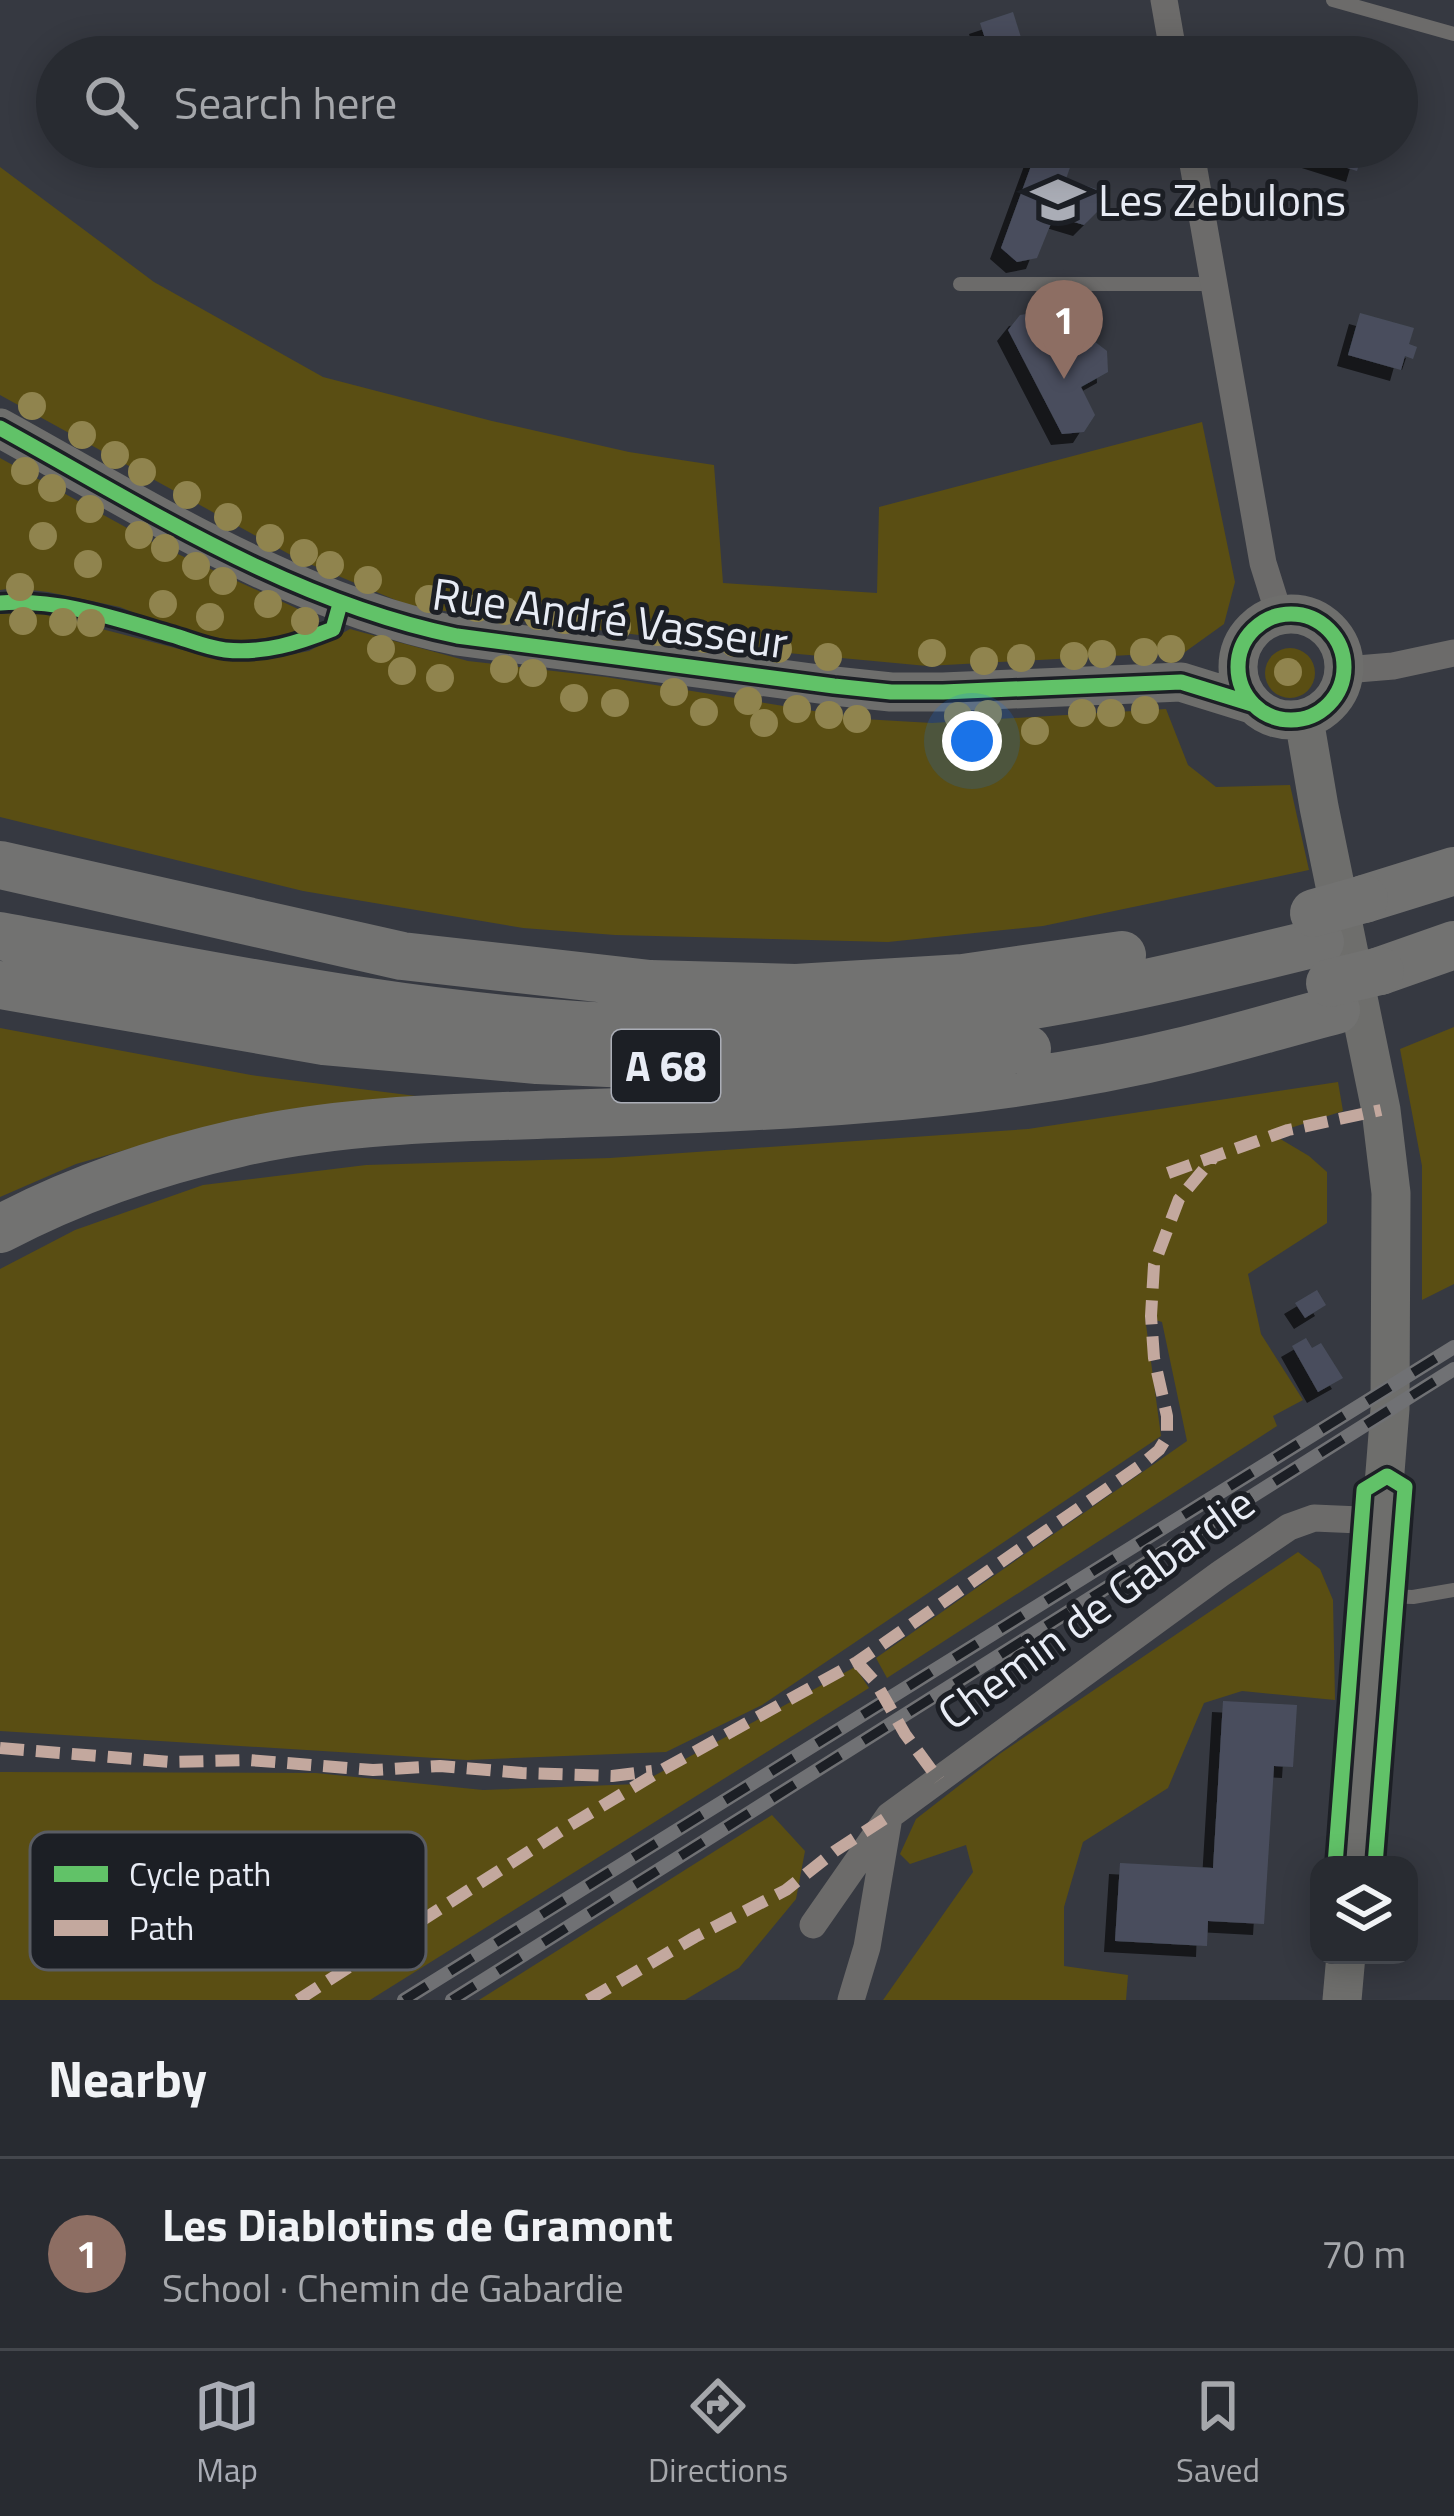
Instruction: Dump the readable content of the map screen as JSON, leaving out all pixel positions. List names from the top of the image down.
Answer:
{
  "streets": {
    "highway": ["A 68"],
    "street": ["Rue André Vasseur", "Chemin de Gabardie"]
  },
  "places": {
    "school or university": ["Les Zebulons"]
  },
  "legend": ["Cycle path", "Path"],
  "page": {
    "search": "Search here",
    "pins": "1",
    "heading": "Nearby",
    "list": [
      {
        "mark": "1",
        "name": "Les Diablotins de Gramont",
        "note": "School · Chemin de Gabardie",
        "value": "70 m"
      }
    ],
    "nav": ["Map", "Directions", "Saved"]
  }
}
